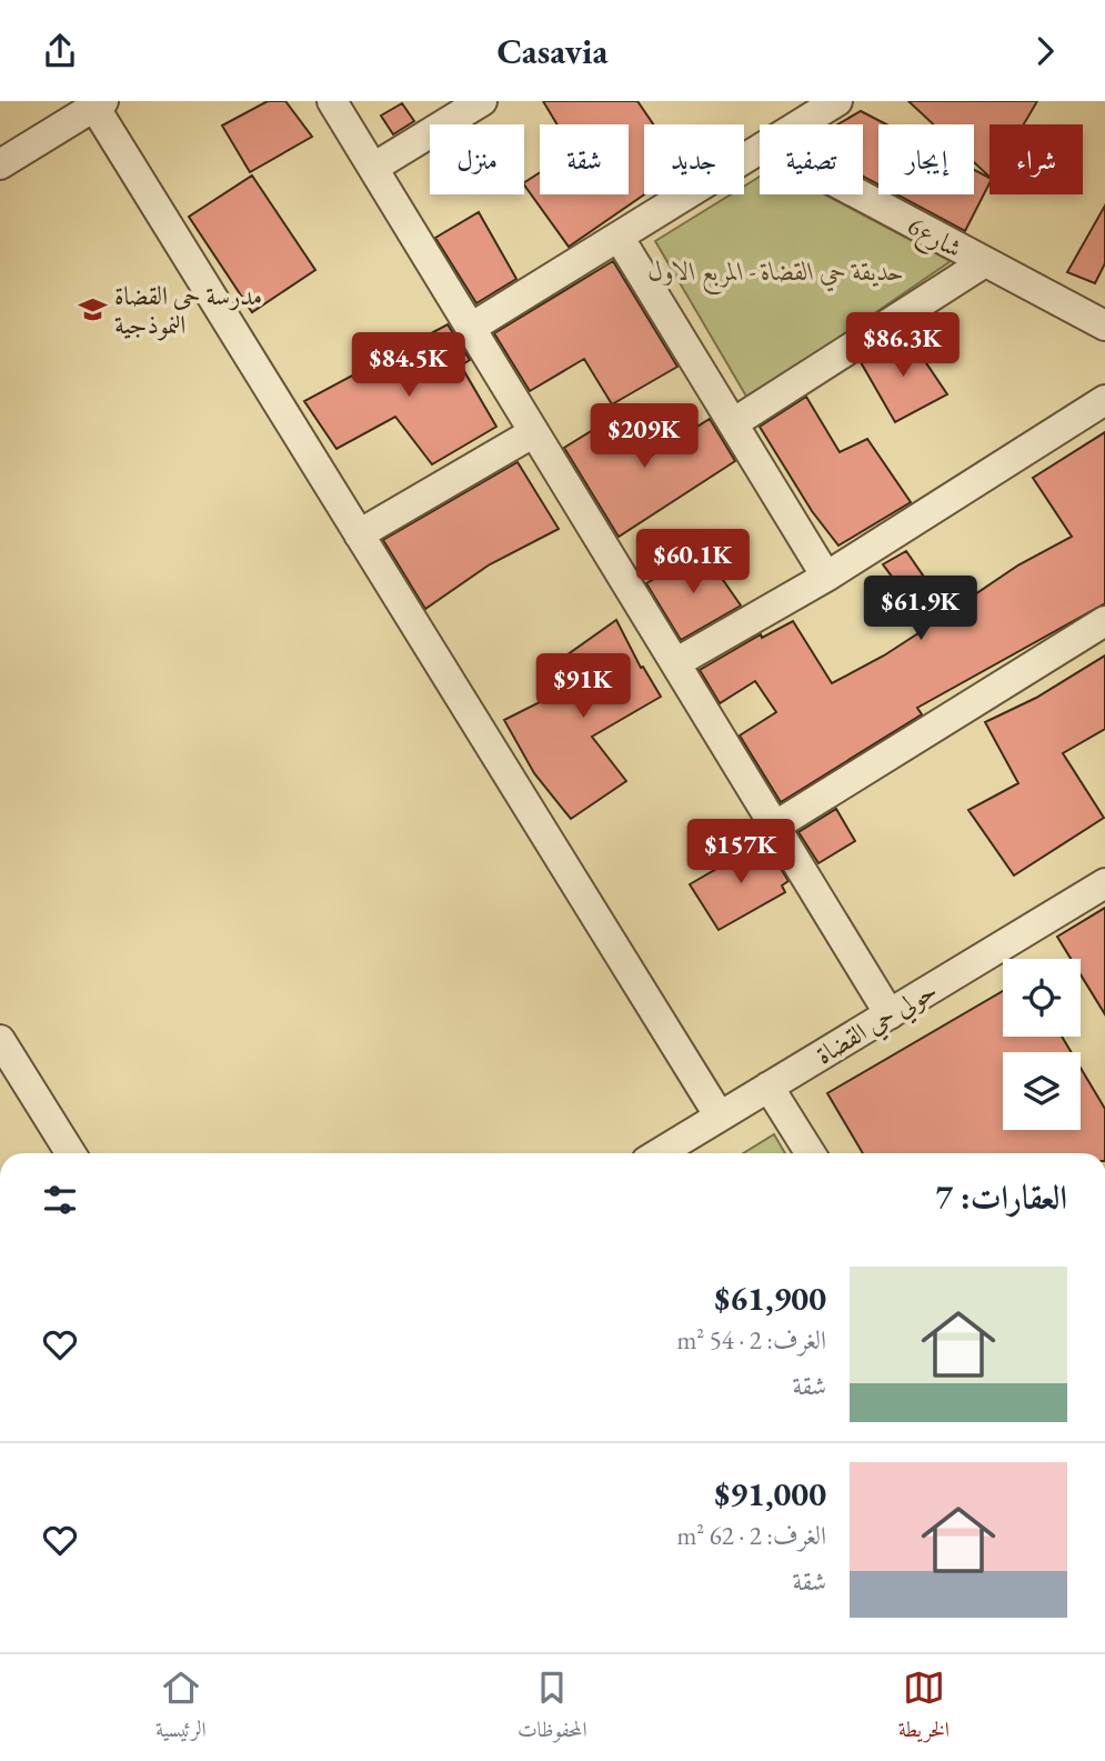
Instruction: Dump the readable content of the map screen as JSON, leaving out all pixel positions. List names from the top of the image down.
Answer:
{
  "streets": {
    "street": ["شارع6", "حولي حي القضاة"]
  },
  "parks": ["حديقة حي القضاة - المربع الاول"],
  "places": {
    "school or university": ["مدرسة حي القضاة النموذجية"]
  },
  "page": {
    "header": "Casavia",
    "chip": [
      "شراء",
      "إيجار",
      "تصفية",
      "جديد",
      "شقة",
      "منزل"
    ],
    "price": [
      "$86.3K",
      "$84.5K",
      "$209K",
      "$60.1K",
      "$61.9K",
      "$91K",
      "$157K"
    ],
    "heading": "العقارات: 7",
    "list": [
      {
        "name": "$61,900",
        "note": "الغرف: 2 · 54 m² · شقة"
      },
      {
        "name": "$91,000",
        "note": "الغرف: 2 · 62 m² · شقة"
      }
    ],
    "tabs": ["الخريطة", "المحفوظات", "الرئيسية"]
  }
}
